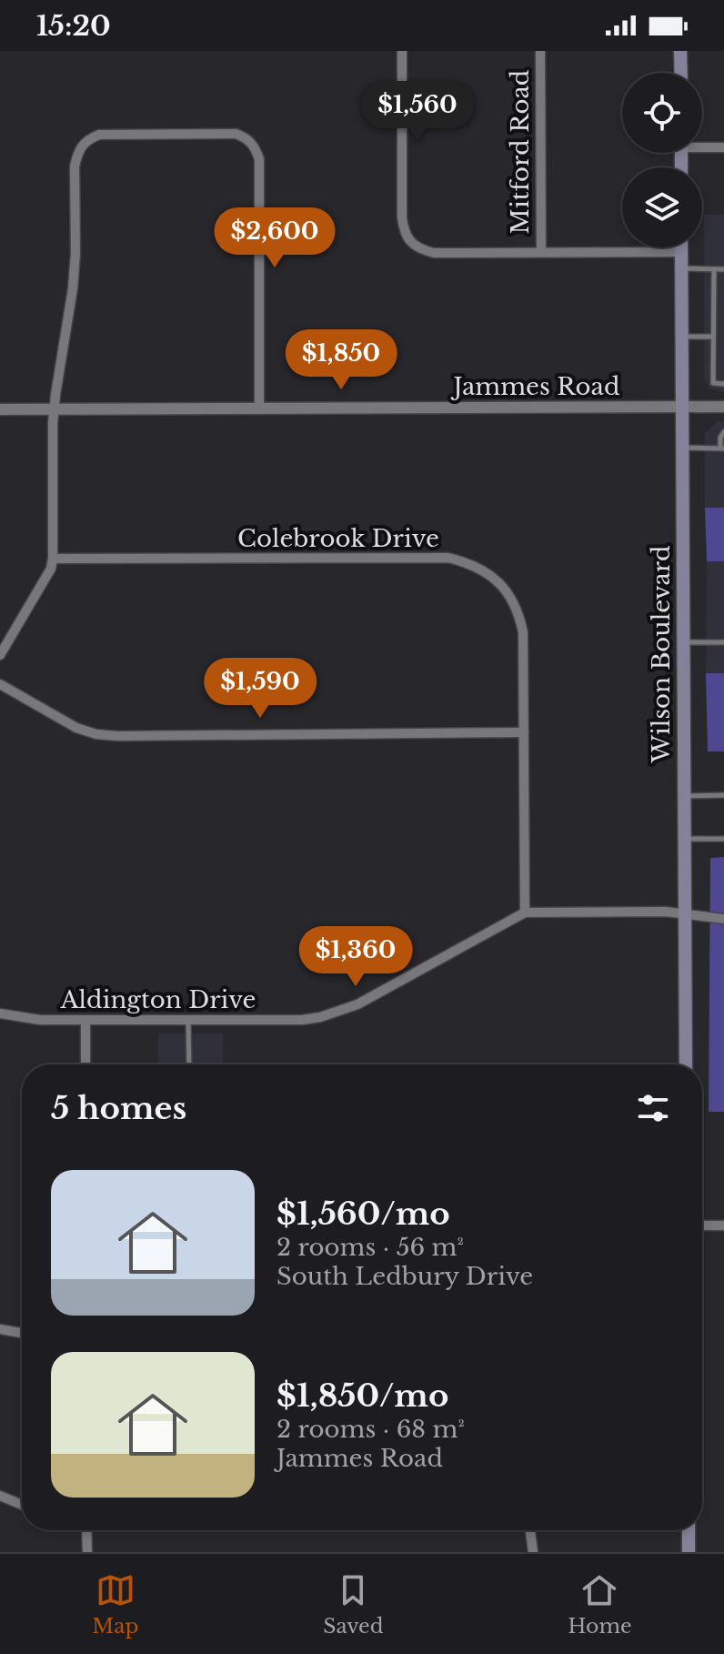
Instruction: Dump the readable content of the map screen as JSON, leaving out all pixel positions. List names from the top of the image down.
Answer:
{
  "streets": {
    "main road": ["Wilson Boulevard"],
    "street": [
      "Mitford Road",
      "Jammes Road",
      "Colebrook Drive",
      "Aldington Drive"
    ]
  },
  "crossings": [
    ["Jammes Road", "Wilson Boulevard"],
    ["Colebrook Drive", "Aldington Drive"],
    ["Wilson Boulevard", "Aldington Drive"]
  ],
  "page": {
    "status": "15:20",
    "price": [
      "$1,560",
      "$2,600",
      "$1,850",
      "$1,590",
      "$1,360"
    ],
    "heading": "5 homes",
    "list": [
      {
        "name": "$1,560/mo",
        "note": "2 rooms · 56 m² · South Ledbury Drive"
      },
      {
        "name": "$1,850/mo",
        "note": "2 rooms · 68 m² · Jammes Road"
      }
    ],
    "tabs": ["Map", "Saved", "Home"]
  }
}
